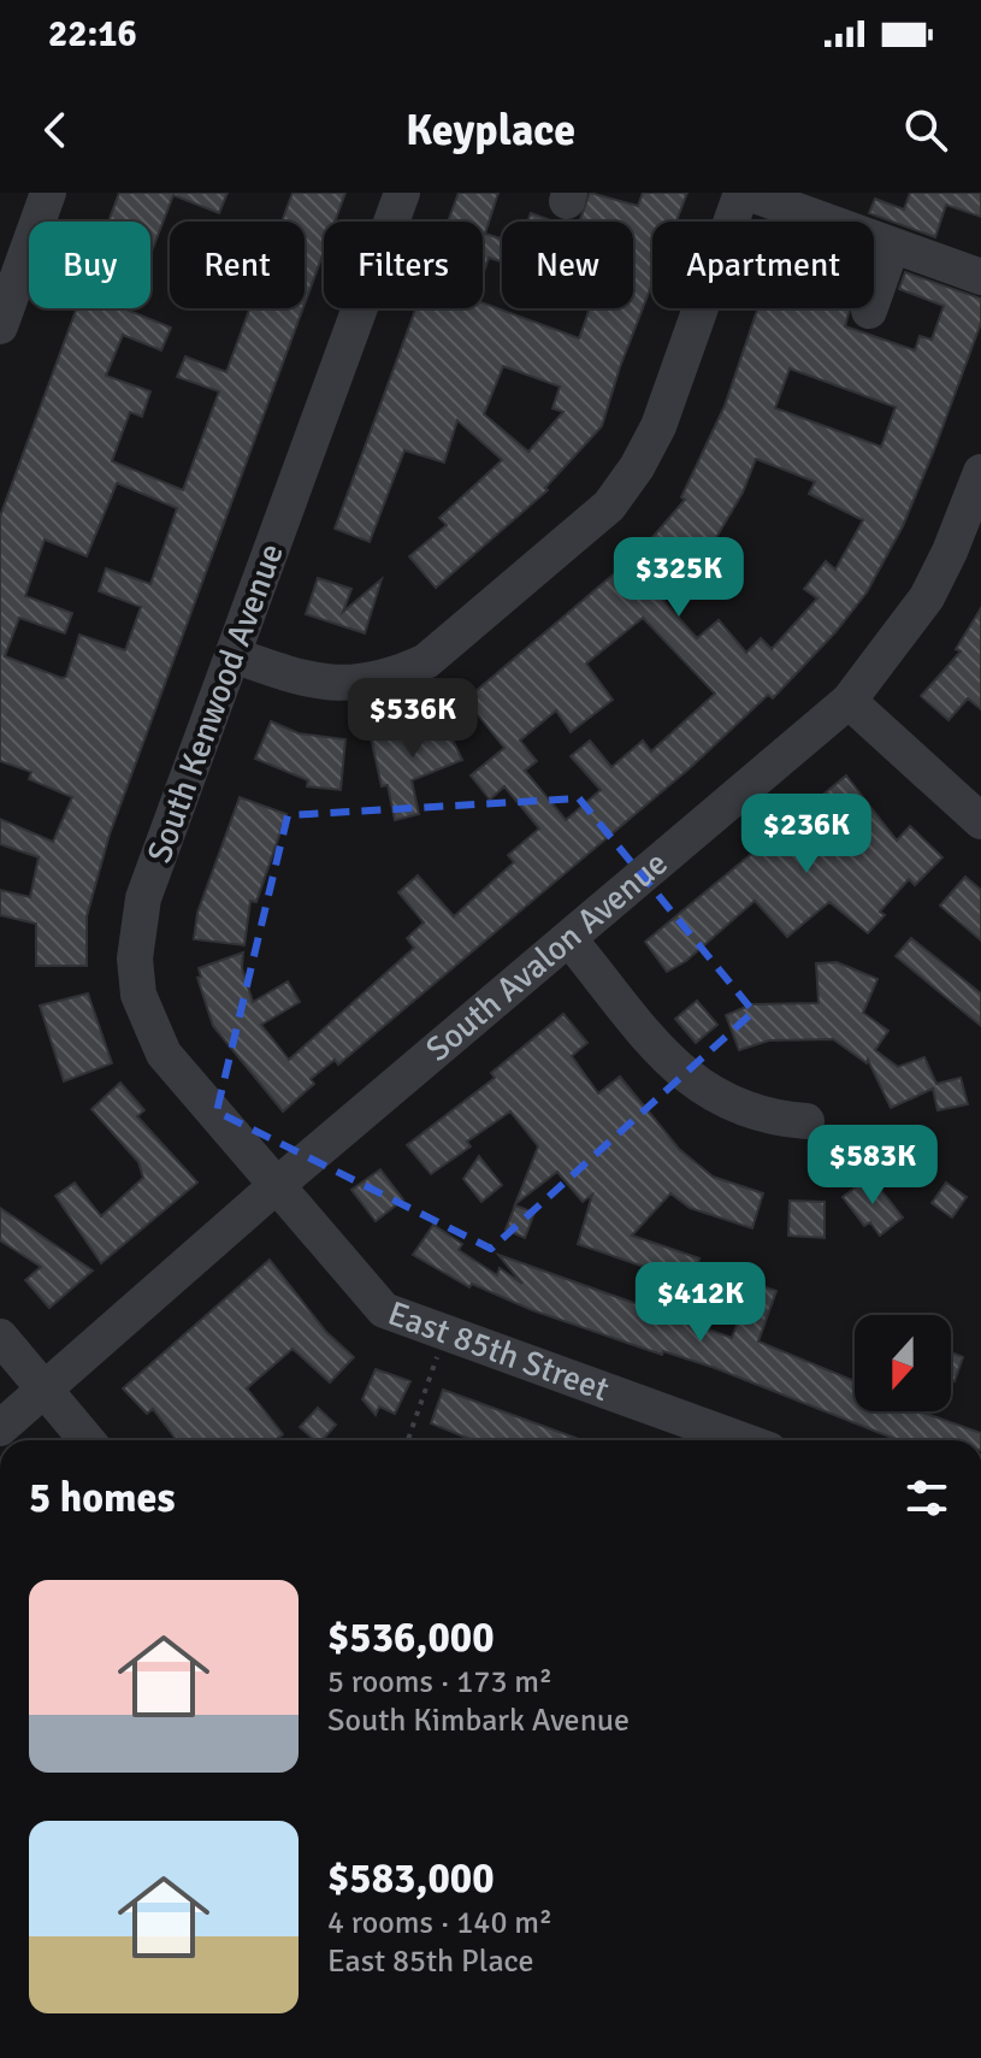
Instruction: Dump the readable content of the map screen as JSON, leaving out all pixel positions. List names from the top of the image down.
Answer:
{
  "streets": {
    "street": ["South Kenwood Avenue", "South Avalon Avenue", "East 85th Street"]
  },
  "crossings": [
    ["South Kenwood Avenue", "South Avalon Avenue"],
    ["South Kenwood Avenue", "East 85th Street"],
    ["South Avalon Avenue", "East 85th Street"]
  ],
  "north": "bottom",
  "page": {
    "status": "22:16",
    "header": "Keyplace",
    "chip": [
      "Buy",
      "Rent",
      "Filters",
      "New",
      "Apartment"
    ],
    "price": [
      "$325K",
      "$536K",
      "$236K",
      "$583K",
      "$412K"
    ],
    "heading": "5 homes",
    "list": [
      {
        "name": "$536,000",
        "note": "5 rooms · 173 m² · South Kimbark Avenue"
      },
      {
        "name": "$583,000",
        "note": "4 rooms · 140 m² · East 85th Place"
      }
    ]
  }
}
